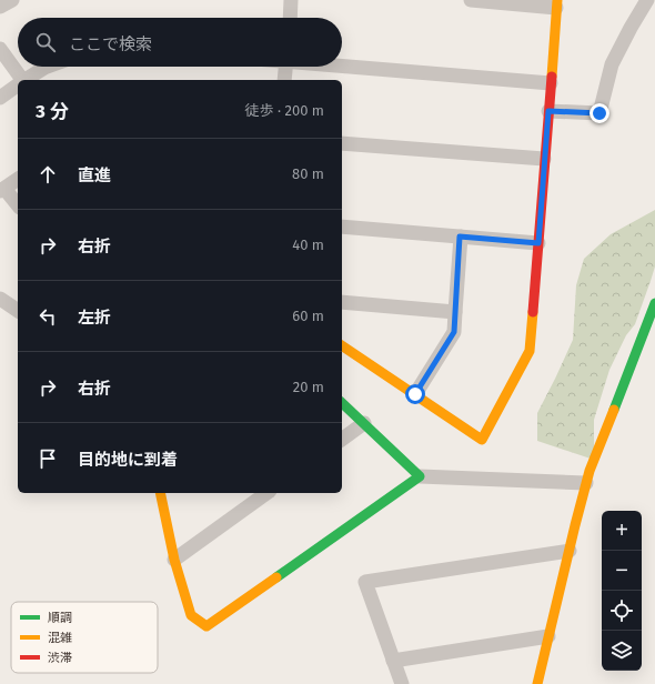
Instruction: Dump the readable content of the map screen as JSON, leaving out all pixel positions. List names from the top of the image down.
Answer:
{
  "legend": ["順調", "混雑", "渋滞"],
  "page": {
    "search": "ここで検索",
    "heading": ["3 分", "徒歩 · 200 m"],
    "list": [
      ["直進", "80 m"],
      ["右折", "40 m"],
      ["左折", "60 m"],
      ["右折", "20 m"],
      "目的地に到着"
    ],
    "map_buttons": ["+", "−"]
  }
}
